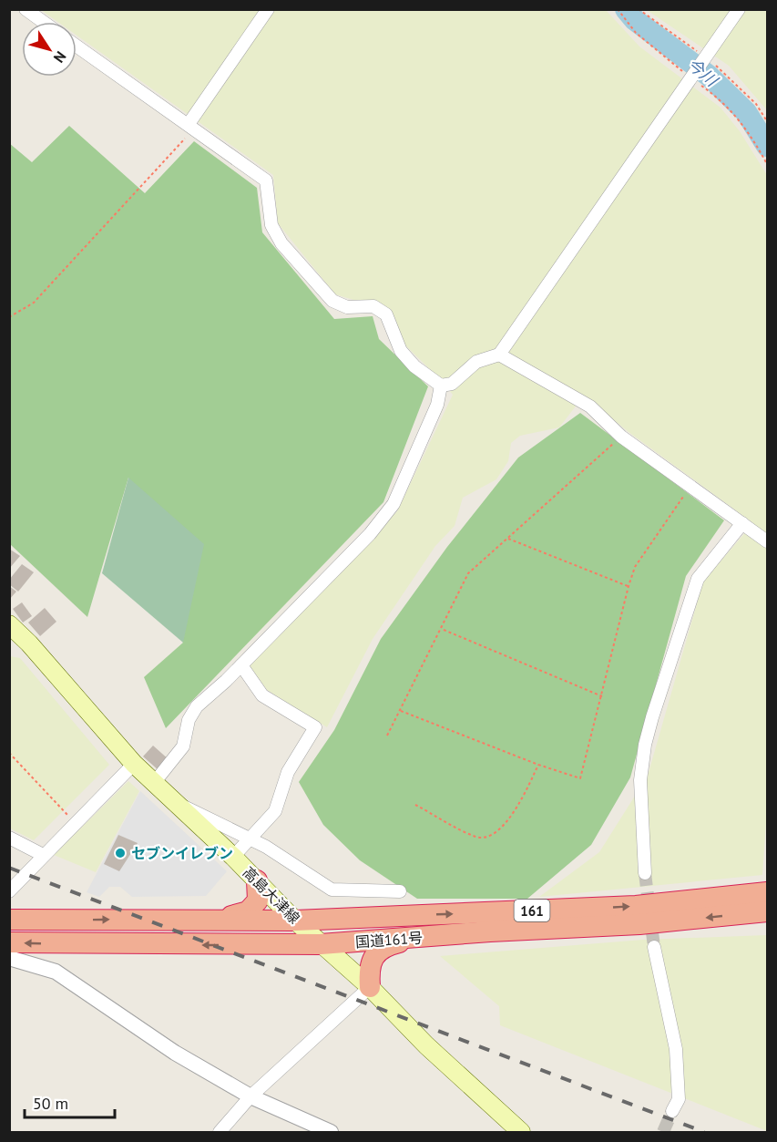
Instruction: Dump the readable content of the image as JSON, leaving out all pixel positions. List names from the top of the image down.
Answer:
{
  "streets": {
    "highway": ["161", "国道161号"],
    "main road": ["高島大津線"]
  },
  "crossings": [
    ["高島大津線", "国道161号"]
  ],
  "water": ["今川"],
  "places": ["セブンイレブン"],
  "scale_bar": "50 m",
  "north": "bottom right"
}
